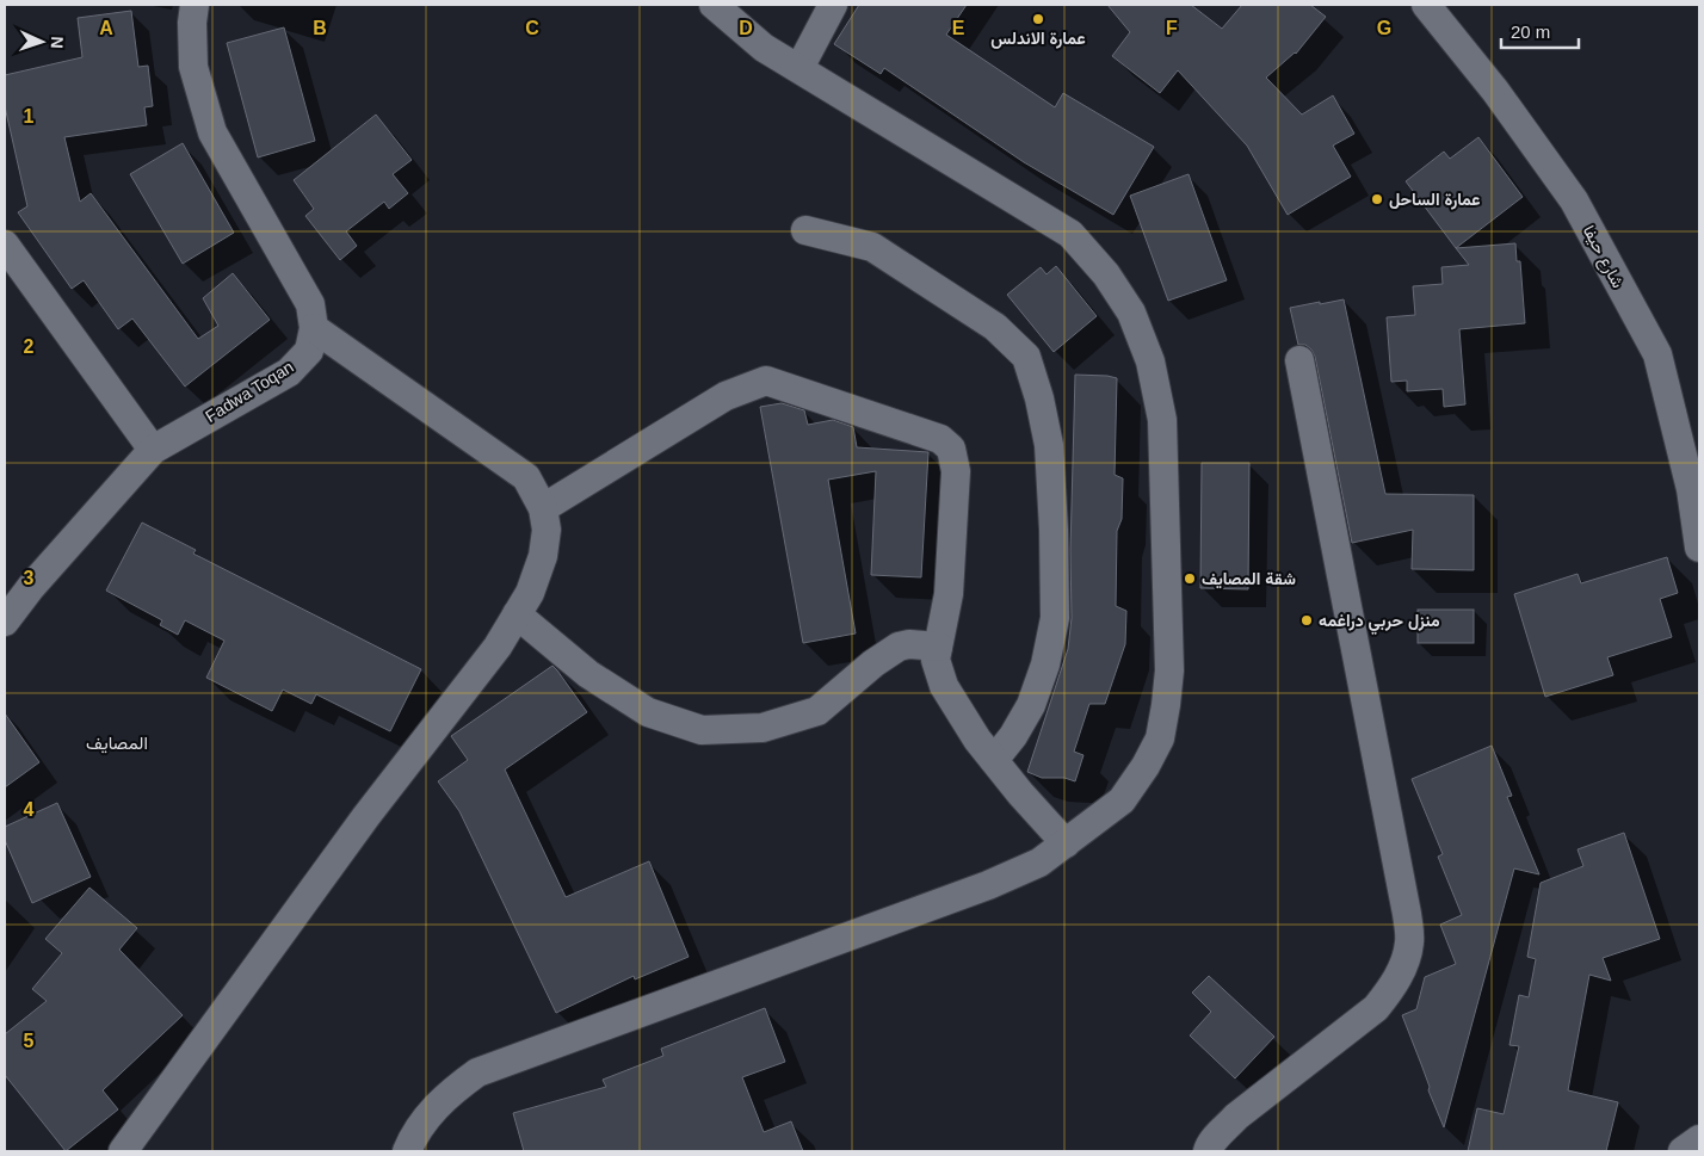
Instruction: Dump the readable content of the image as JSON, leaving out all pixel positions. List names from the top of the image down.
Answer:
{
  "streets": {
    "street": ["شارع حيفا", "Fadwa Toqan"]
  },
  "districts": ["المصايف"],
  "places": [
    "عمارة الاندلس",
    "عمارة الساحل",
    "شقة المصايف",
    "منزل حربي دراغمه"
  ],
  "scale_bar": "20 m",
  "north": "right",
  "grid": {
    "columns": [
      "A",
      "B",
      "C",
      "D",
      "E",
      "F",
      "G"
    ],
    "rows": [
      "1",
      "2",
      "3",
      "4",
      "5"
    ]
  }
}
